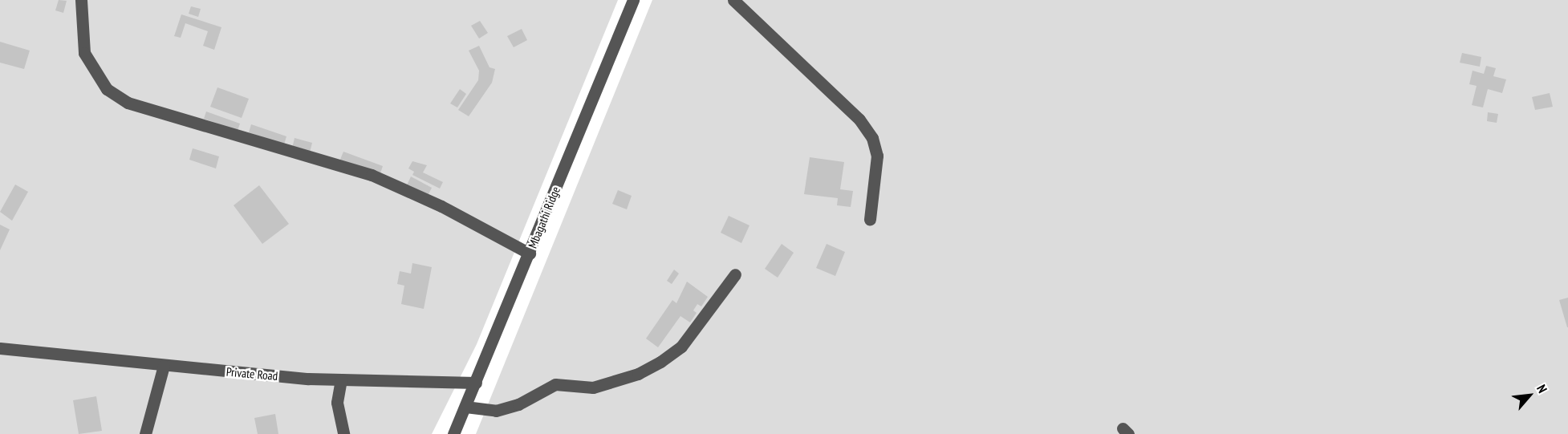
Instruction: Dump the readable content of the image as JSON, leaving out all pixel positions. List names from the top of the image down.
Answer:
{
  "streets": {
    "street": ["Mbagathi Ridge", "Private Road"]
  },
  "crossings": [
    ["Mbagathi Ridge", "Private Road"]
  ],
  "north": "top right"
}
